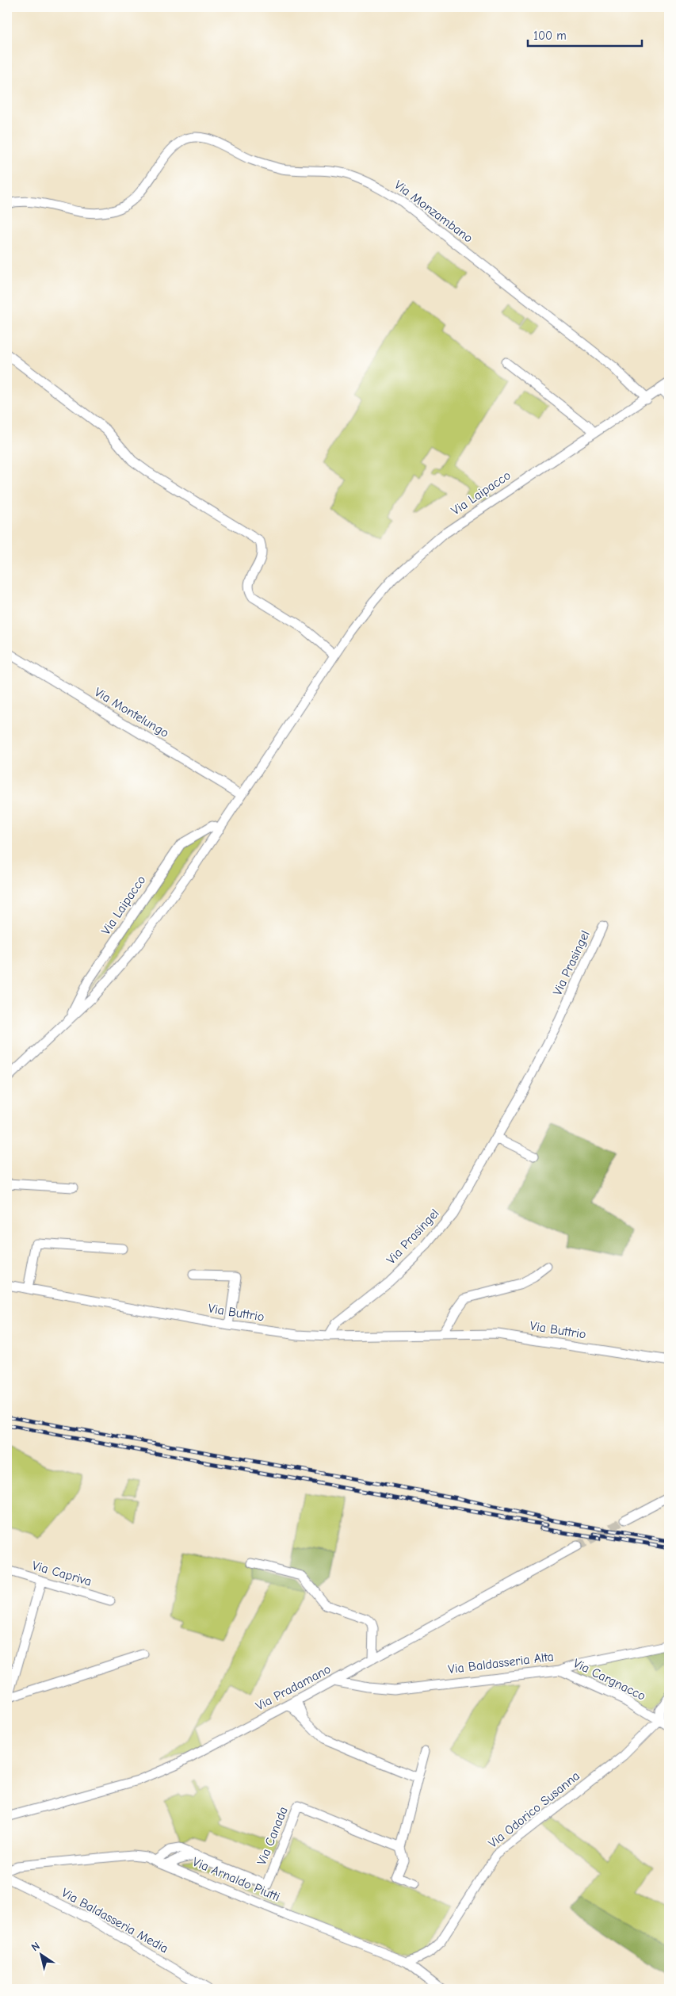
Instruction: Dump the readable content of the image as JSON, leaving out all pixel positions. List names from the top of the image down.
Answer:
{
  "streets": {
    "street": [
      "Via Monzambano",
      "Via Laipacco",
      "Via Montelungo",
      "Via Prasingel",
      "Via Buttrio",
      "Via Capriva",
      "Via Baldasseria Alta",
      "Via Cargnacco",
      "Via Pradamano",
      "Via Odorico Susanna",
      "Via Canada",
      "Via Arnaldo Piutti",
      "Via Baldasseria Media"
    ]
  },
  "crossings": [
    ["Via Monzambano", "Via Laipacco"],
    ["Via Laipacco", "Via Montelungo"],
    ["Via Prasingel", "Via Buttrio"],
    ["Via Baldasseria Alta", "Via Cargnacco"],
    ["Via Baldasseria Alta", "Via Pradamano"],
    ["Via Cargnacco", "Via Odorico Susanna"],
    ["Via Odorico Susanna", "Via Arnaldo Piutti"],
    ["Via Canada", "Via Arnaldo Piutti"]
  ],
  "scale_bar": "100 m",
  "north": "top left"
}
